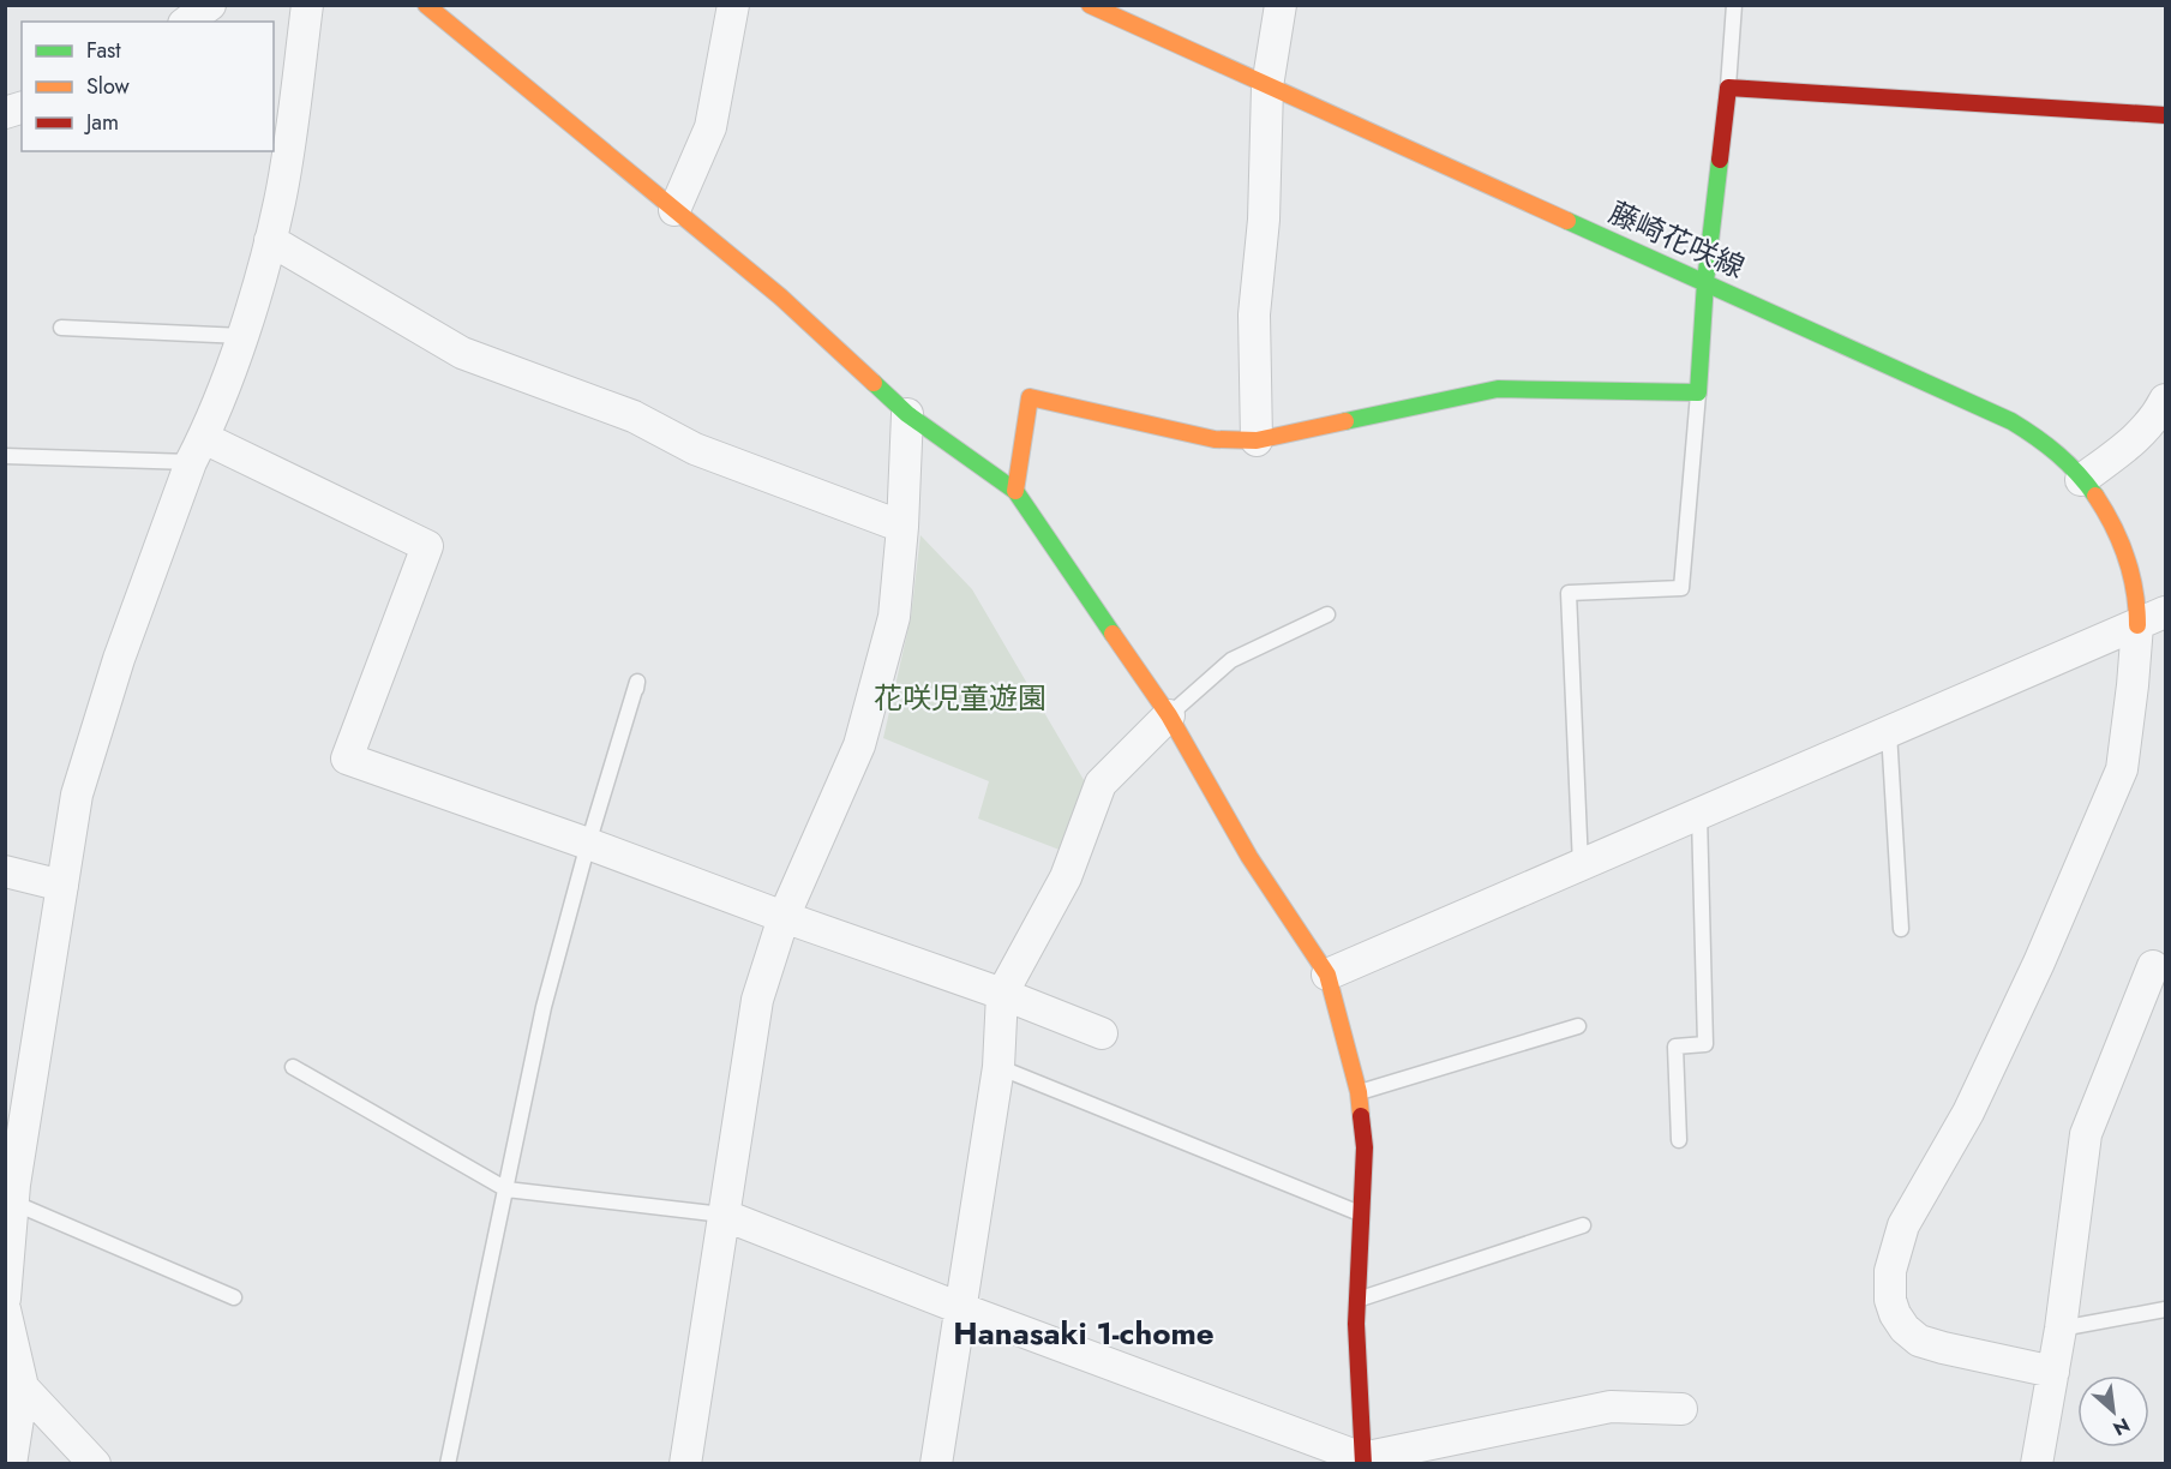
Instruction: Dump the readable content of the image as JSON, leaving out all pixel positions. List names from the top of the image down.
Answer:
{
  "streets": {
    "street": ["藤崎花咲線"]
  },
  "districts": ["Hanasaki 1-chome"],
  "parks": ["花咲児童遊園"],
  "legend": ["Fast", "Slow", "Jam"],
  "north": "bottom right"
}
